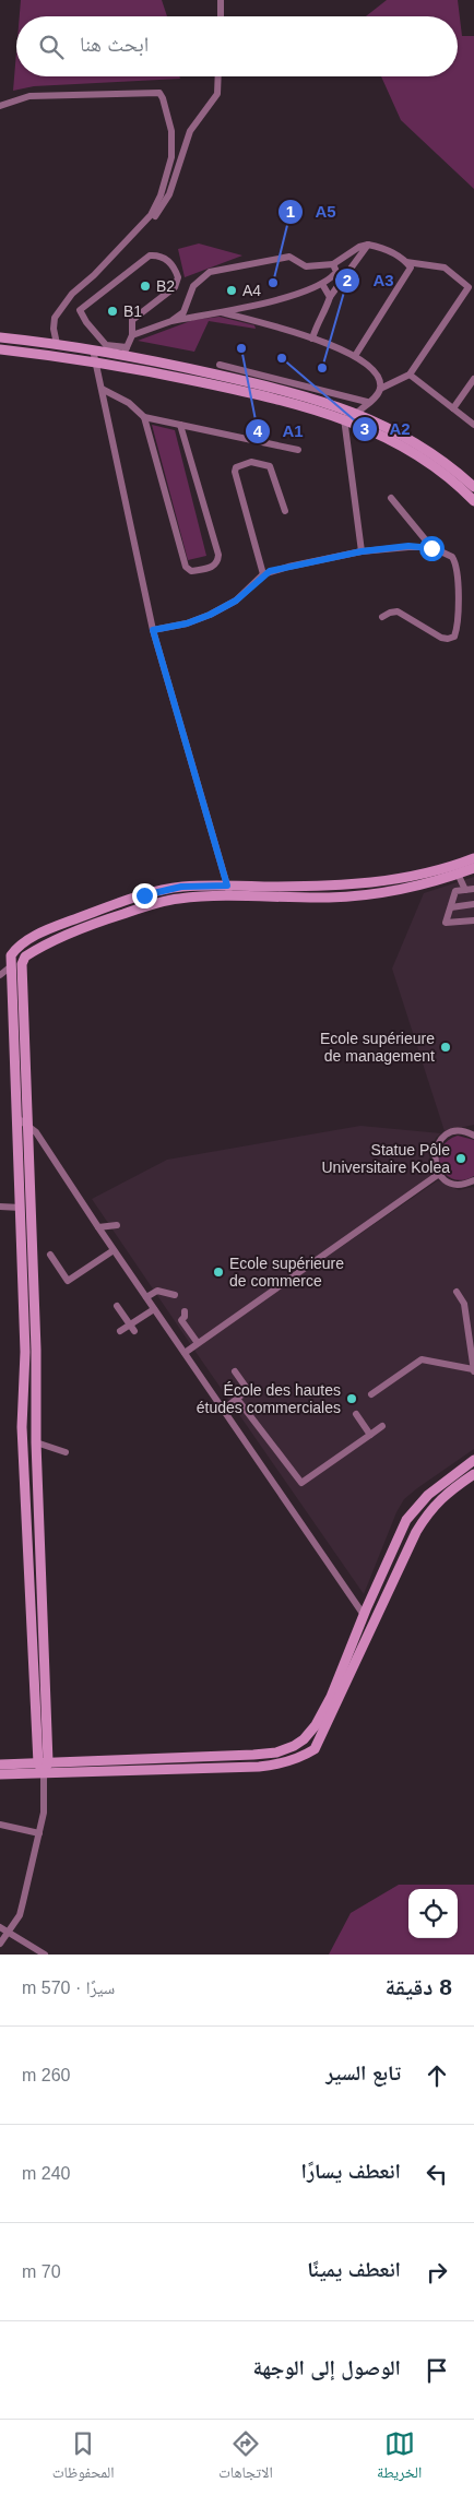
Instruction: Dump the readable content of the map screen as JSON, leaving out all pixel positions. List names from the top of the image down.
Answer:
{
  "places": [
    "A5",
    "B2",
    "A4",
    "B1",
    "A1",
    "A2",
    "A3",
    "Ecole supérieure de management",
    "Statue Pôle Universitaire Kolea",
    "Ecole supérieure de commerce",
    "École des hautes études commerciales"
  ],
  "page": {
    "search": "ابحث هنا",
    "heading": ["8 دقيقة", "سيرًا · 570 m"],
    "list": [
      ["تابع السير", "260 m"],
      ["انعطف يسارًا", "240 m"],
      ["انعطف يمينًا", "70 m"],
      "الوصول إلى الوجهة"
    ],
    "nav": ["الخريطة", "الاتجاهات", "المحفوظات"]
  }
}
